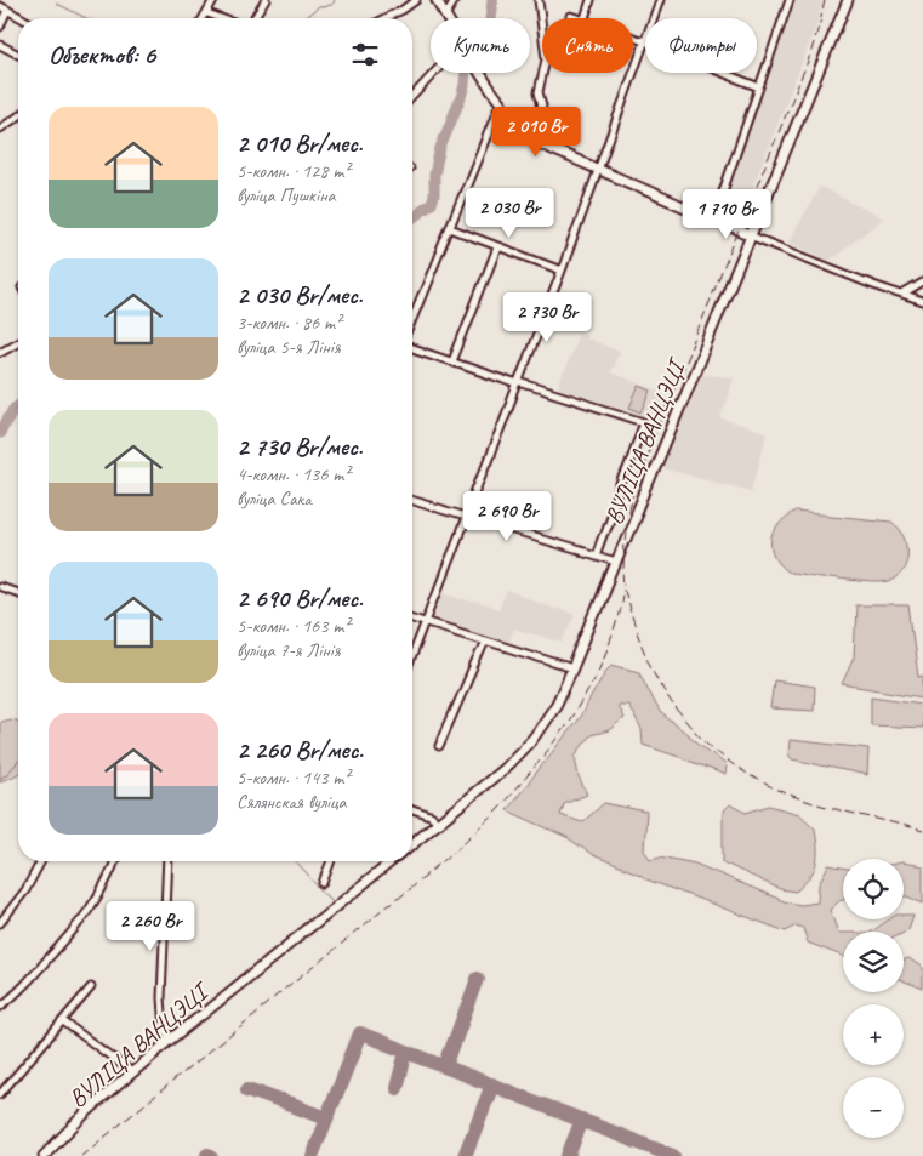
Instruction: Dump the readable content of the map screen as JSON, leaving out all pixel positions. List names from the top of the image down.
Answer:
{
  "streets": {
    "main road": ["ВУЛІЦА ВАНЦЭЦІ"]
  },
  "page": {
    "chip": ["Купить", "Снять", "Фильтры"],
    "heading": "Объектов: 6",
    "list": [
      {
        "name": "2 010 Br/мес.",
        "note": "5-комн. · 128 m² · вуліца Пушкіна"
      },
      {
        "name": "2 030 Br/мес.",
        "note": "3-комн. · 86 m² · вуліца 5-я Лінія"
      },
      {
        "name": "2 730 Br/мес.",
        "note": "4-комн. · 136 m² · вуліца Сака"
      },
      {
        "name": "2 690 Br/мес.",
        "note": "5-комн. · 163 m² · вуліца 7-я Лінія"
      },
      {
        "name": "2 260 Br/мес.",
        "note": "5-комн. · 143 m² · Сялянская вуліца"
      }
    ],
    "price": [
      "2 010 Br",
      "2 030 Br",
      "1 710 Br",
      "2 730 Br",
      "2 690 Br",
      "2 260 Br"
    ],
    "map_buttons": ["+", "−"]
  }
}
